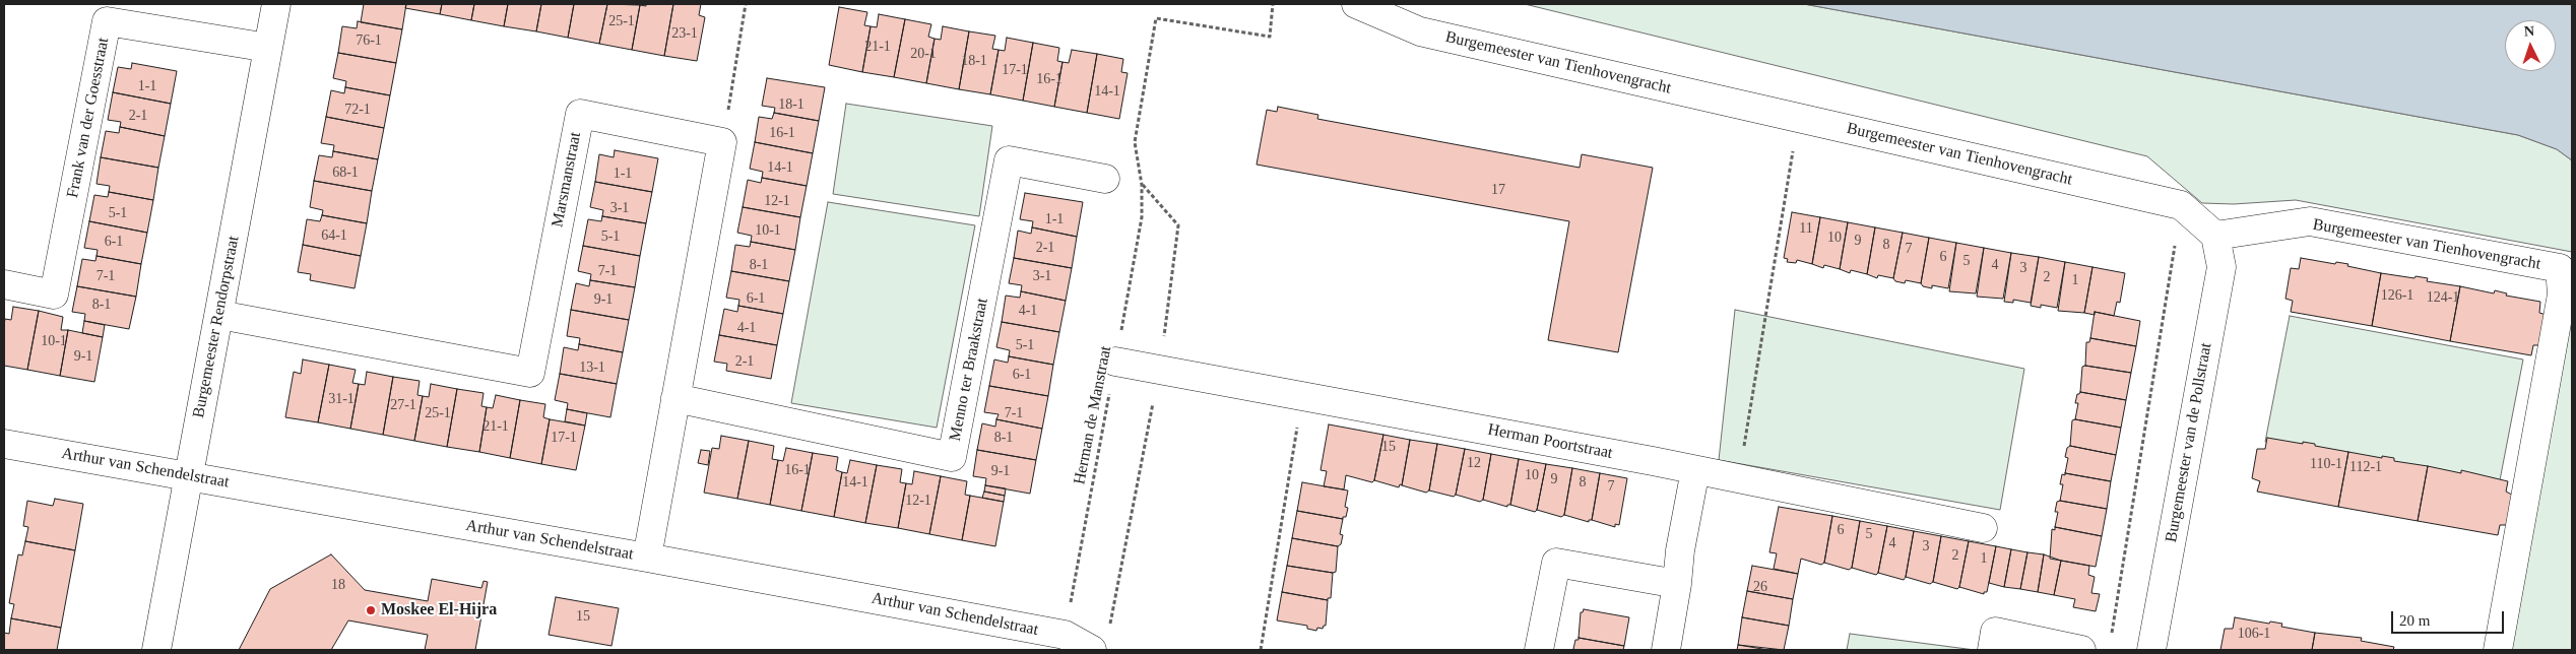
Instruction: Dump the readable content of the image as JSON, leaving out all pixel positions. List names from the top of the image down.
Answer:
{
  "streets": {
    "street": [
      "Burgemeester van Tienhovengracht",
      "Frank van der Goesstraat",
      "Marsmanstraat",
      "Burgemeester Rendorpstraat",
      "Menno ter Braakstraat",
      "Herman Poortstraat",
      "Burgemeester van de Pollstraat",
      "Arthur van Schendelstraat"
    ],
    "path": ["Herman de Manstraat"]
  },
  "crossings": [
    ["Burgemeester van Tienhovengracht", "Burgemeester van de Pollstraat"],
    ["Frank van der Goesstraat", "Burgemeester Rendorpstraat"],
    ["Marsmanstraat", "Burgemeester Rendorpstraat"],
    ["Burgemeester Rendorpstraat", "Arthur van Schendelstraat"],
    ["Herman de Manstraat", "Herman Poortstraat"],
    ["Herman de Manstraat", "Arthur van Schendelstraat"]
  ],
  "places": ["Moskee El-Hijra"],
  "house_numbers": [
    "25-1",
    "23-1",
    "76-1",
    "21-1",
    "20-1",
    "18-1",
    "17-1",
    "16-1",
    "1-1",
    "14-1",
    "18-1",
    "72-1",
    "2-1",
    "16-1",
    "14-1",
    "68-1",
    "1-1",
    "17",
    "12-1",
    "3-1",
    "5-1",
    "1-1",
    "11",
    "10-1",
    "64-1",
    "5-1",
    "10",
    "9",
    "6-1",
    "8",
    "2-1",
    "7",
    "6",
    "5",
    "8-1",
    "4",
    "3",
    "7-1",
    "7-1",
    "3-1",
    "2",
    "1",
    "126-1",
    "124-1",
    "6-1",
    "9-1",
    "8-1",
    "4-1",
    "4-1",
    "10-1",
    "5-1",
    "9-1",
    "2-1",
    "13-1",
    "6-1",
    "31-1",
    "27-1",
    "25-1",
    "7-1",
    "21-1",
    "17-1",
    "8-1",
    "15",
    "12",
    "110-1",
    "112-1",
    "16-1",
    "9-1",
    "10",
    "9",
    "14-1",
    "8",
    "7",
    "12-1",
    "6",
    "5",
    "4",
    "3",
    "2",
    "1",
    "18",
    "26",
    "15",
    "106-1"
  ],
  "scale_bar": "20 m",
  "north": "top"
}
